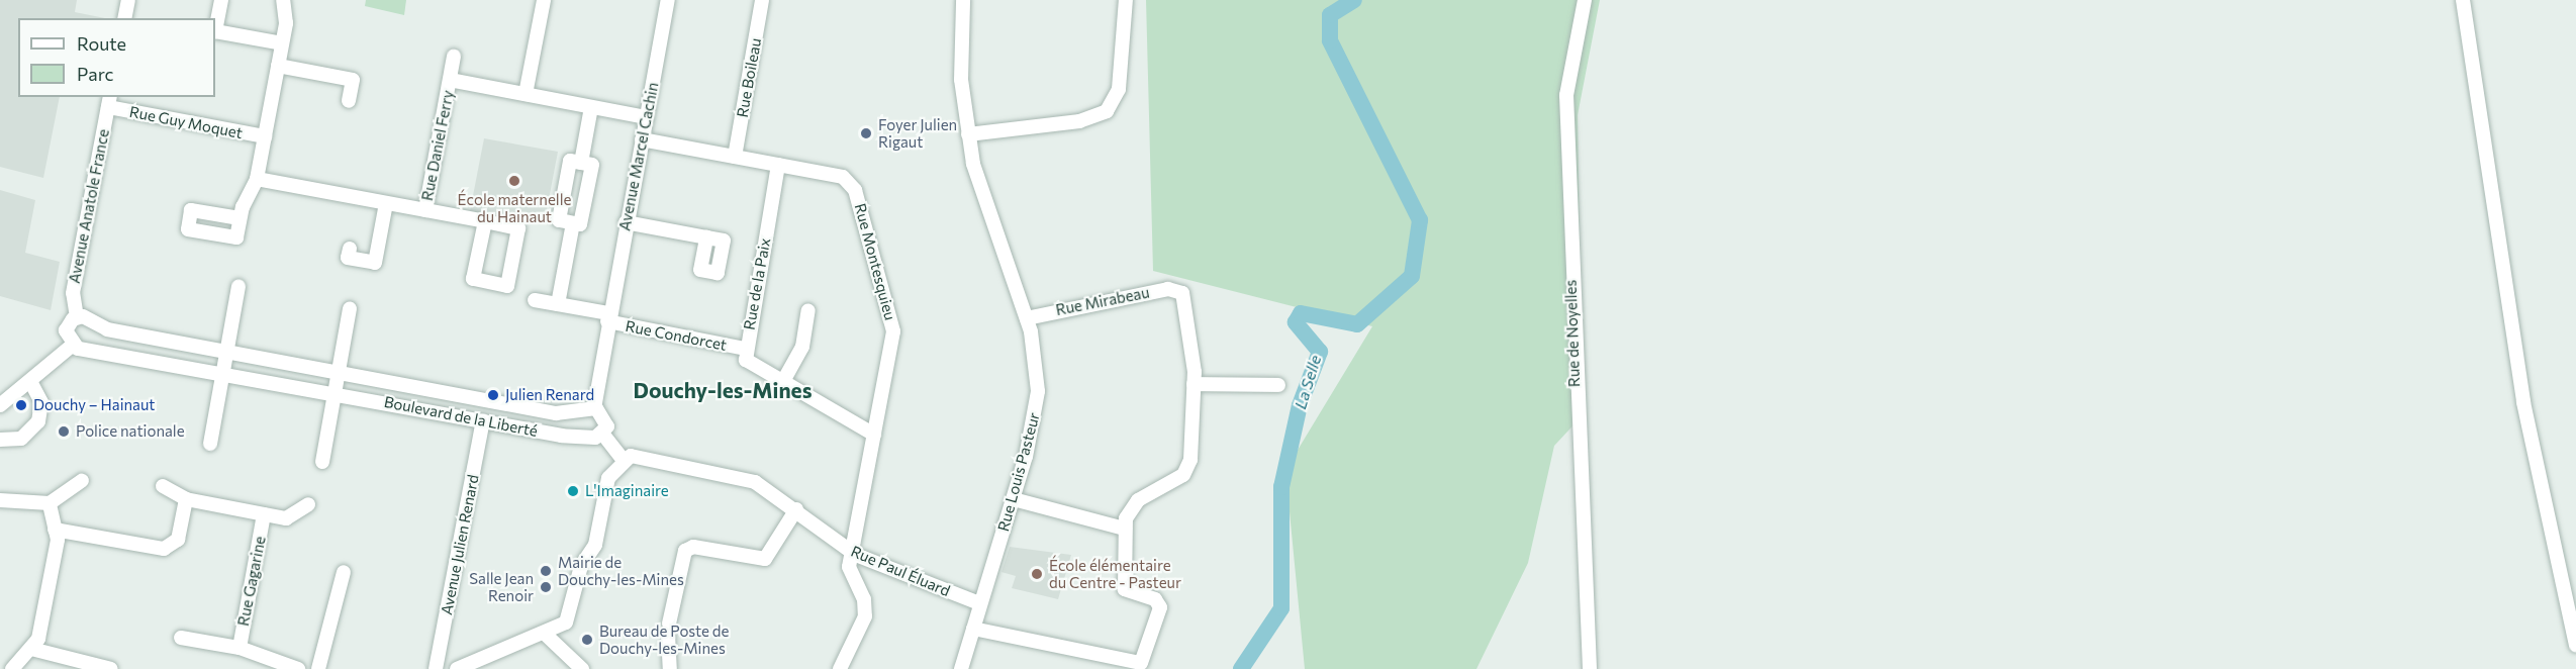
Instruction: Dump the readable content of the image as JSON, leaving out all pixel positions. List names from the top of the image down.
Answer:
{
  "streets": {
    "street": [
      "Rue Boileau",
      "Rue Guy Moquet",
      "Rue Daniel Ferry",
      "Avenue Marcel Cachin",
      "Avenue Anatole France",
      "Rue Montesquieu",
      "Rue de la Paix",
      "Rue Mirabeau",
      "Rue de Noyelles",
      "Rue Condorcet",
      "Boulevard de la Liberté",
      "Rue Louis Pasteur",
      "Avenue Julien Renard",
      "Rue Paul Éluard",
      "Rue Gagarine"
    ]
  },
  "crossings": [
    ["Rue Boileau", "Rue Montesquieu"],
    ["Rue Guy Moquet", "Avenue Anatole France"],
    ["Rue Daniel Ferry", "Avenue Marcel Cachin"],
    ["Avenue Marcel Cachin", "Rue Montesquieu"],
    ["Avenue Marcel Cachin", "Rue Condorcet"],
    ["Avenue Marcel Cachin", "Boulevard de la Liberté"],
    ["Avenue Anatole France", "Boulevard de la Liberté"],
    ["Rue Montesquieu", "Rue de la Paix"],
    ["Rue Montesquieu", "Rue Paul Éluard"],
    ["Rue de la Paix", "Rue Condorcet"],
    ["Rue Mirabeau", "Rue Louis Pasteur"],
    ["Boulevard de la Liberté", "Avenue Julien Renard"],
    ["Rue Louis Pasteur", "Rue Paul Éluard"]
  ],
  "districts": ["Douchy-les-Mines"],
  "water": ["La Selle"],
  "places": [
    "Foyer Julien Rigaut",
    "École maternelle du Hainaut",
    "Julien Renard",
    "Douchy – Hainaut",
    "Police nationale",
    "L'Imaginaire",
    "Mairie de Douchy-les-Mines",
    "École élémentaire du Centre - Pasteur",
    "Salle Jean Renoir",
    "Bureau de Poste de Douchy-les-Mines"
  ],
  "legend": ["Route", "Parc"]
}
